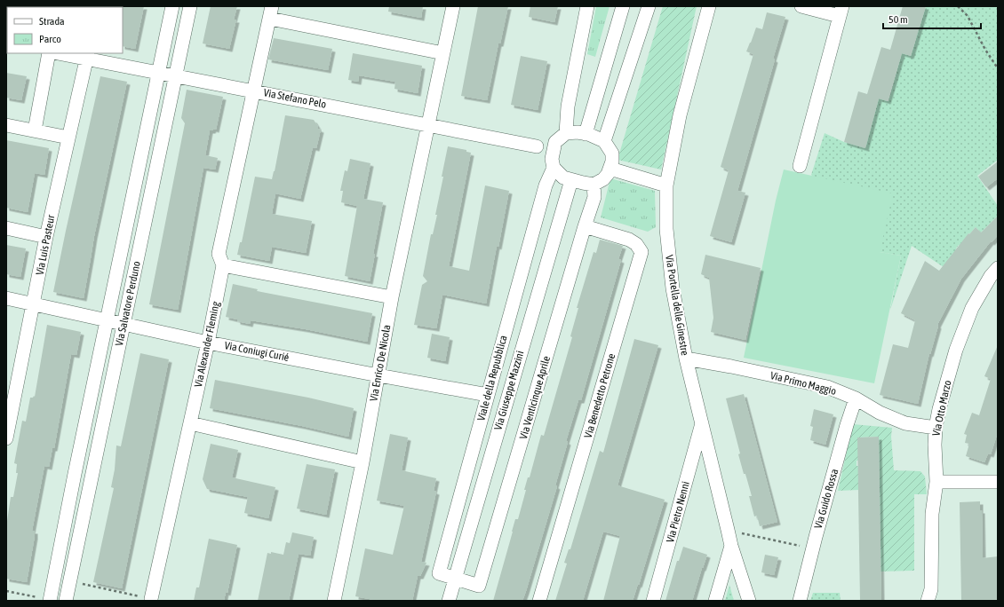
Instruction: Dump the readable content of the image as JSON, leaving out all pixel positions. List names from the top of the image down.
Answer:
{
  "streets": {
    "street": [
      "Via Stefano Pelo",
      "Via Luis Pasteur",
      "Via Salvatore Perduno",
      "Via Portella delle Ginestre",
      "Via Alexander Fleming",
      "Via Coniugi Curié",
      "Via Enrico De Nicola",
      "Viale della Repubblica",
      "Via Primo Maggio",
      "Via Giuseppe Mazzini",
      "Via Benedetto Petrone",
      "Via Venticinque Aprile",
      "Via Otto Marzo",
      "Via Guido Rossa",
      "Via Pietro Nenni"
    ]
  },
  "crossings": [
    ["Via Stefano Pelo", "Via Luis Pasteur"],
    ["Via Stefano Pelo", "Via Salvatore Perduno"],
    ["Via Stefano Pelo", "Via Alexander Fleming"],
    ["Via Stefano Pelo", "Via Enrico De Nicola"],
    ["Via Stefano Pelo", "Viale della Repubblica"],
    ["Via Stefano Pelo", "Via Giuseppe Mazzini"],
    ["Via Stefano Pelo", "Via Venticinque Aprile"],
    ["Via Luis Pasteur", "Via Coniugi Curié"],
    ["Via Salvatore Perduno", "Via Coniugi Curié"],
    ["Via Portella delle Ginestre", "Via Primo Maggio"],
    ["Via Portella delle Ginestre", "Via Pietro Nenni"],
    ["Via Alexander Fleming", "Via Coniugi Curié"],
    ["Via Coniugi Curié", "Via Enrico De Nicola"],
    ["Via Coniugi Curié", "Viale della Repubblica"],
    ["Viale della Repubblica", "Via Giuseppe Mazzini"],
    ["Viale della Repubblica", "Via Venticinque Aprile"],
    ["Via Primo Maggio", "Via Otto Marzo"],
    ["Via Primo Maggio", "Via Guido Rossa"],
    ["Via Giuseppe Mazzini", "Via Venticinque Aprile"],
    ["Via Benedetto Petrone", "Via Venticinque Aprile"]
  ],
  "legend": ["Strada", "Parco"],
  "scale_bar": "50 m"
}
